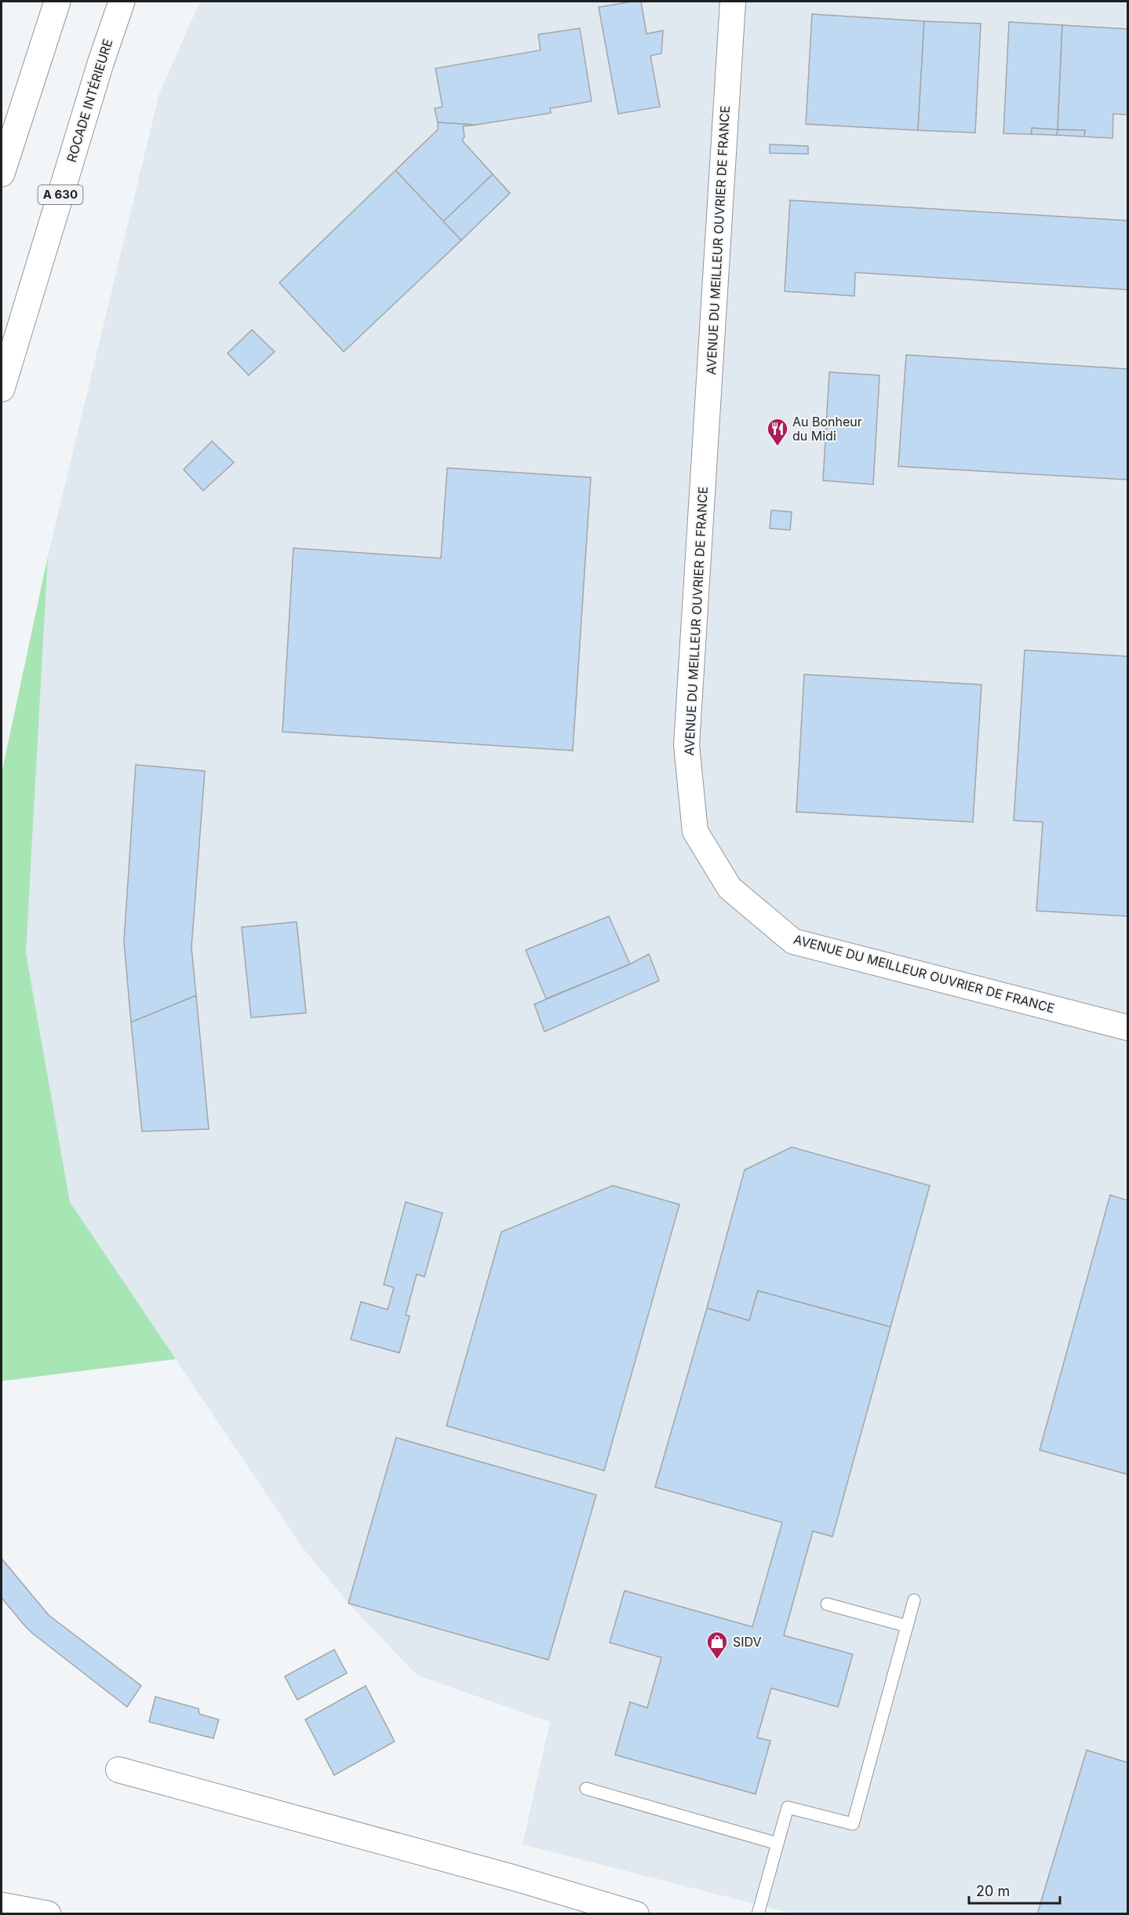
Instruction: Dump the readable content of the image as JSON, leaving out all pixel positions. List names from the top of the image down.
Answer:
{
  "streets": {
    "main road": ["ROCADE INTÉRIEURE", "A 630"],
    "street": ["AVENUE DU MEILLEUR OUVRIER DE FRANCE"]
  },
  "places": {
    "restaurant": ["Au Bonheur du Midi"],
    "shop": ["SIDV"]
  },
  "scale_bar": "20 m"
}
